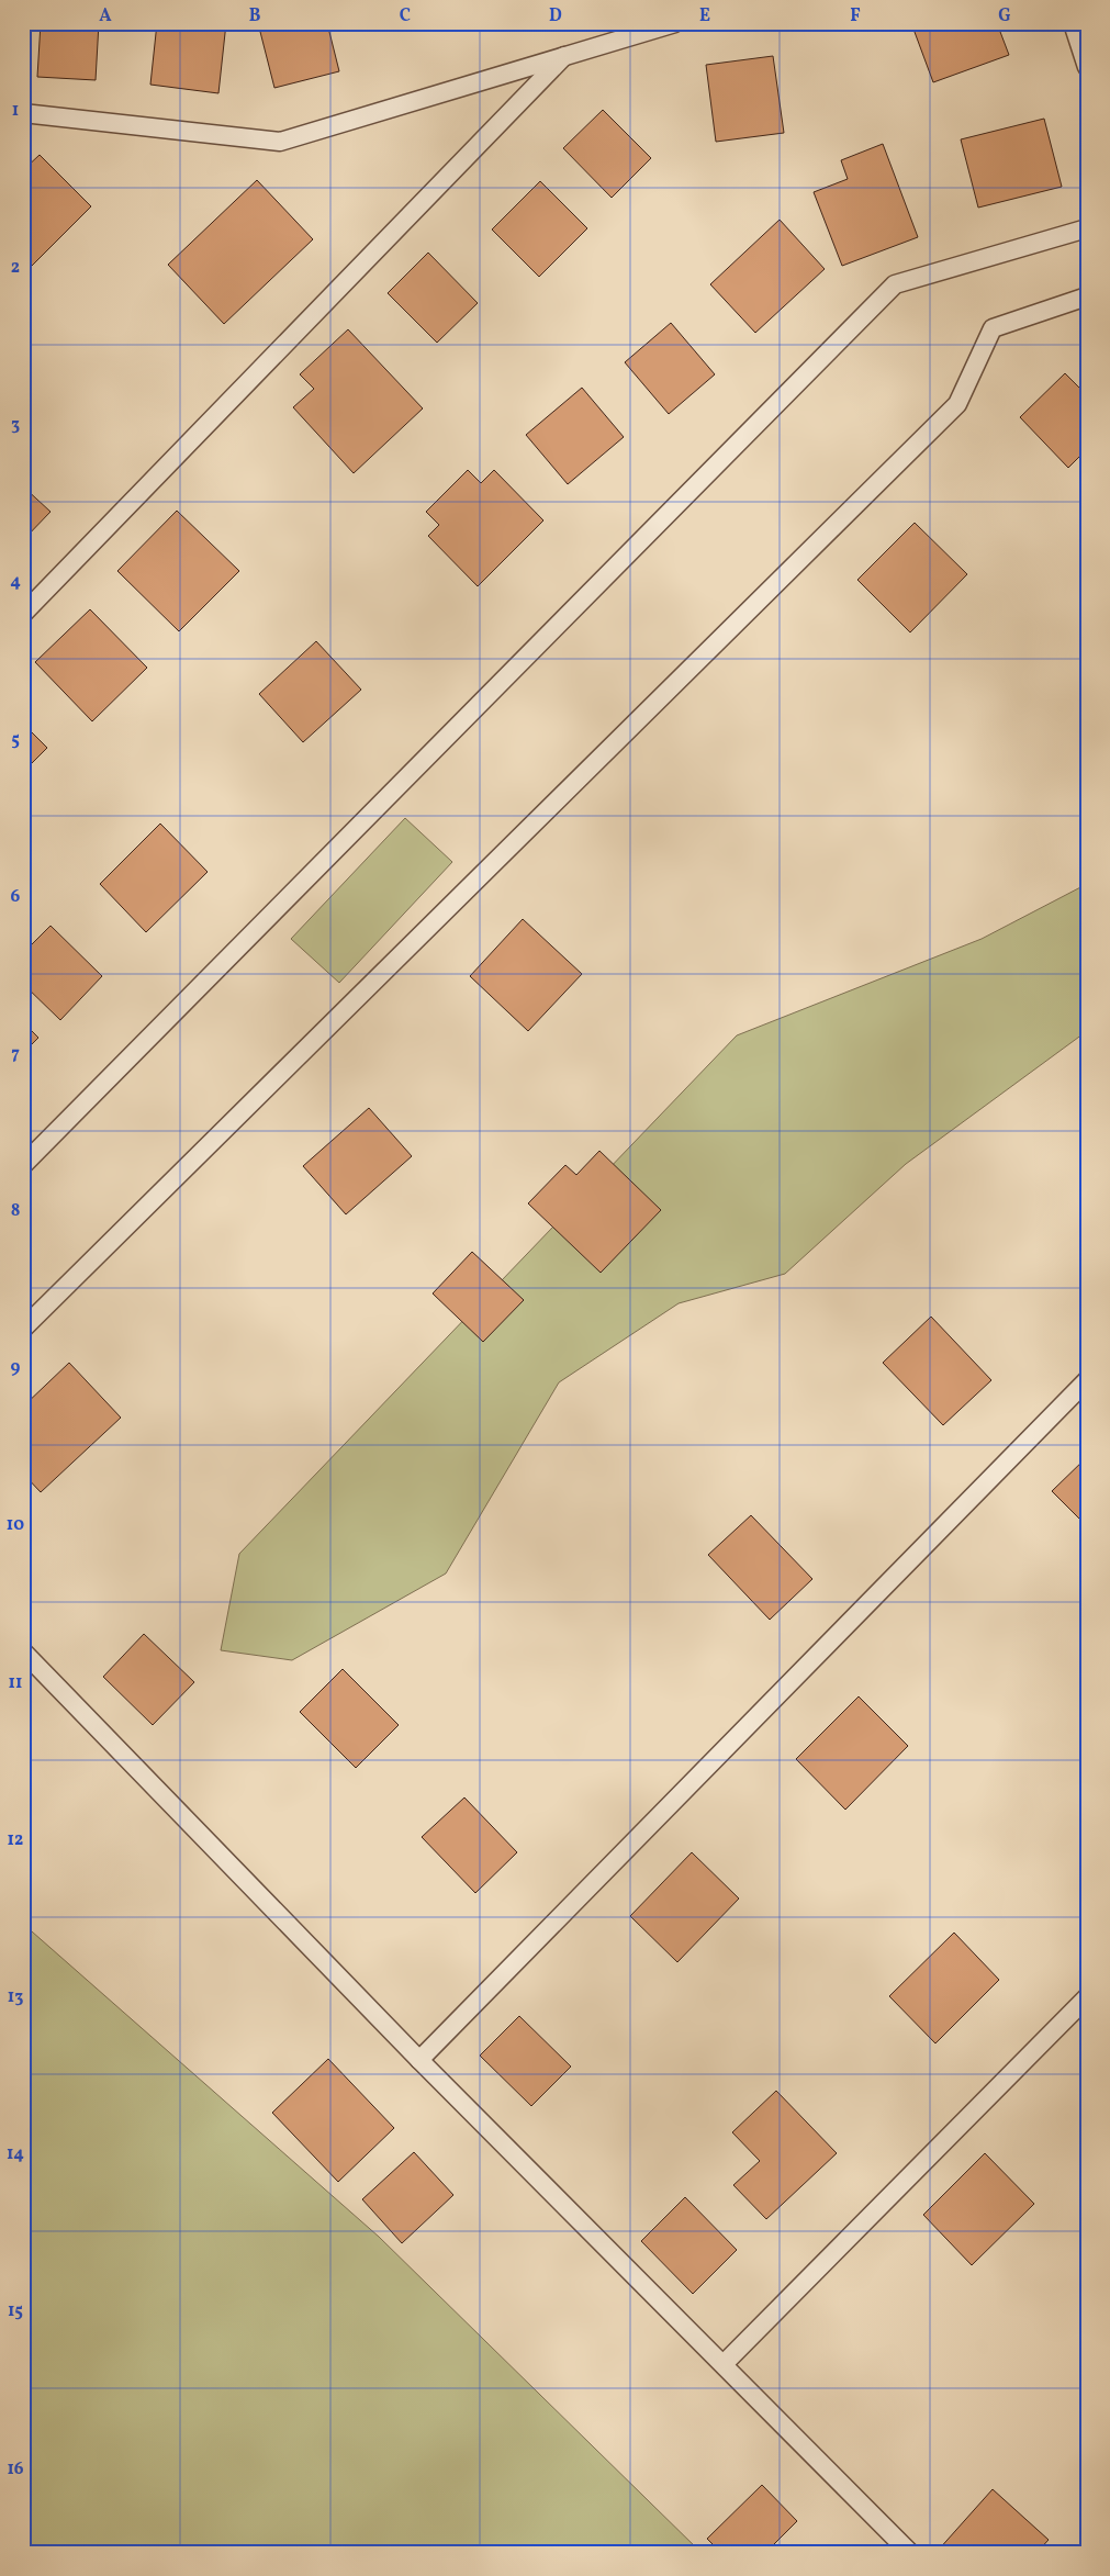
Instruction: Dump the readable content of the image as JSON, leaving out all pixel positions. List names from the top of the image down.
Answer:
{
  "grid": {
    "columns": [
      "A",
      "B",
      "C",
      "D",
      "E",
      "F",
      "G"
    ],
    "rows": [
      "1",
      "2",
      "3",
      "4",
      "5",
      "6",
      "7",
      "8",
      "9",
      "10",
      "11",
      "12",
      "13",
      "14",
      "15",
      "16"
    ]
  }
}
